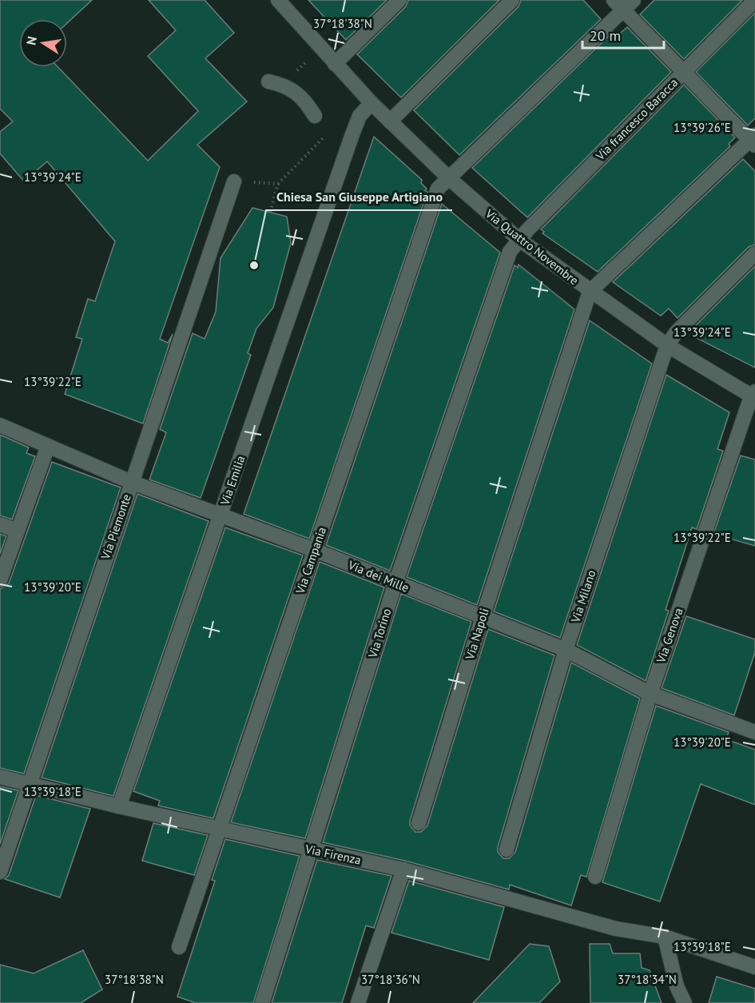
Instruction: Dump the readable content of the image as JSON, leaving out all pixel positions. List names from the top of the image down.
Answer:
{
  "streets": {
    "street": [
      "Via francesco Baracca",
      "Via Quattro Novembre",
      "Via Emilia",
      "Via Piemonte",
      "Via Campania",
      "Via dei Mille",
      "Via Milano",
      "Via Torino",
      "Via Napoli",
      "Via Genova",
      "Via Firenza"
    ]
  },
  "crossings": [
    ["Via francesco Baracca", "Via Quattro Novembre"],
    ["Via francesco Baracca", "Via Torino"],
    ["Via Quattro Novembre", "Via Emilia"],
    ["Via Quattro Novembre", "Via Campania"],
    ["Via Quattro Novembre", "Via Milano"],
    ["Via Quattro Novembre", "Via Torino"],
    ["Via Quattro Novembre", "Via Napoli"],
    ["Via Quattro Novembre", "Via Genova"],
    ["Via Emilia", "Via dei Mille"],
    ["Via Emilia", "Via Firenza"],
    ["Via Piemonte", "Via dei Mille"],
    ["Via Piemonte", "Via Firenza"],
    ["Via Campania", "Via dei Mille"],
    ["Via Campania", "Via Firenza"],
    ["Via dei Mille", "Via Milano"],
    ["Via dei Mille", "Via Torino"],
    ["Via dei Mille", "Via Napoli"],
    ["Via dei Mille", "Via Genova"],
    ["Via Torino", "Via Firenza"]
  ],
  "places": ["Chiesa San Giuseppe Artigiano"],
  "scale_bar": "20 m",
  "north": "left",
  "coordinates": [
    "37°18'38\"N",
    "13°39'26\"E",
    "13°39'24\"E",
    "13°39'22\"E",
    "13°39'20\"E",
    "13°39'18\"E",
    "37°18'36\"N",
    "37°18'34\"N"
  ]
}
